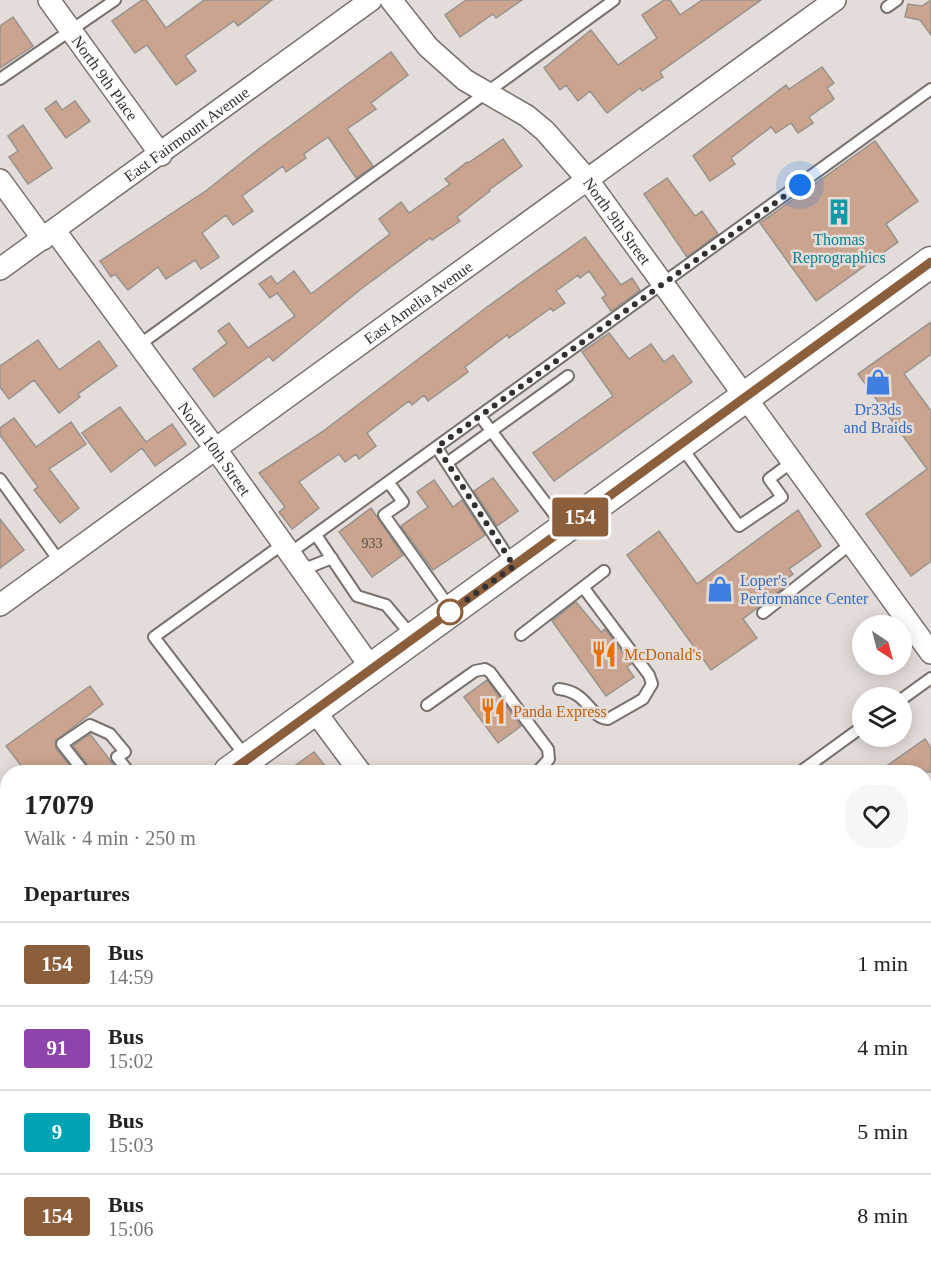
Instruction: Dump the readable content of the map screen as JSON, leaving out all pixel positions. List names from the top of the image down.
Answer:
{
  "streets": {
    "street": [
      "North 9th Place",
      "East Fairmount Avenue",
      "North 9th Street",
      "East Amelia Avenue",
      "North 10th Street"
    ]
  },
  "crossings": [
    ["North 9th Place", "East Fairmount Avenue"],
    ["East Fairmount Avenue", "North 10th Street"],
    ["North 9th Street", "East Amelia Avenue"],
    ["East Amelia Avenue", "North 10th Street"]
  ],
  "places": {
    "building": ["Thomas Reprographics"],
    "shop": ["Dr33ds and Braids", "Loper's Performance Center"],
    "restaurant": ["McDonald's", "Panda Express"]
  },
  "lines": ["bus line 154"],
  "house_numbers": ["933"],
  "north": "bottom right",
  "page": {
    "on_map": "154",
    "heading": [
      ["17079", "Walk · 4 min · 250 m"],
      "Departures"
    ],
    "list": [
      {
        "mark": "154",
        "name": "Bus",
        "note": "14:59",
        "value": "1 min"
      },
      {
        "mark": "91",
        "name": "Bus",
        "note": "15:02",
        "value": "4 min"
      },
      {
        "mark": "9",
        "name": "Bus",
        "note": "15:03",
        "value": "5 min"
      },
      {
        "mark": "154",
        "name": "Bus",
        "note": "15:06",
        "value": "8 min"
      }
    ]
  }
}
